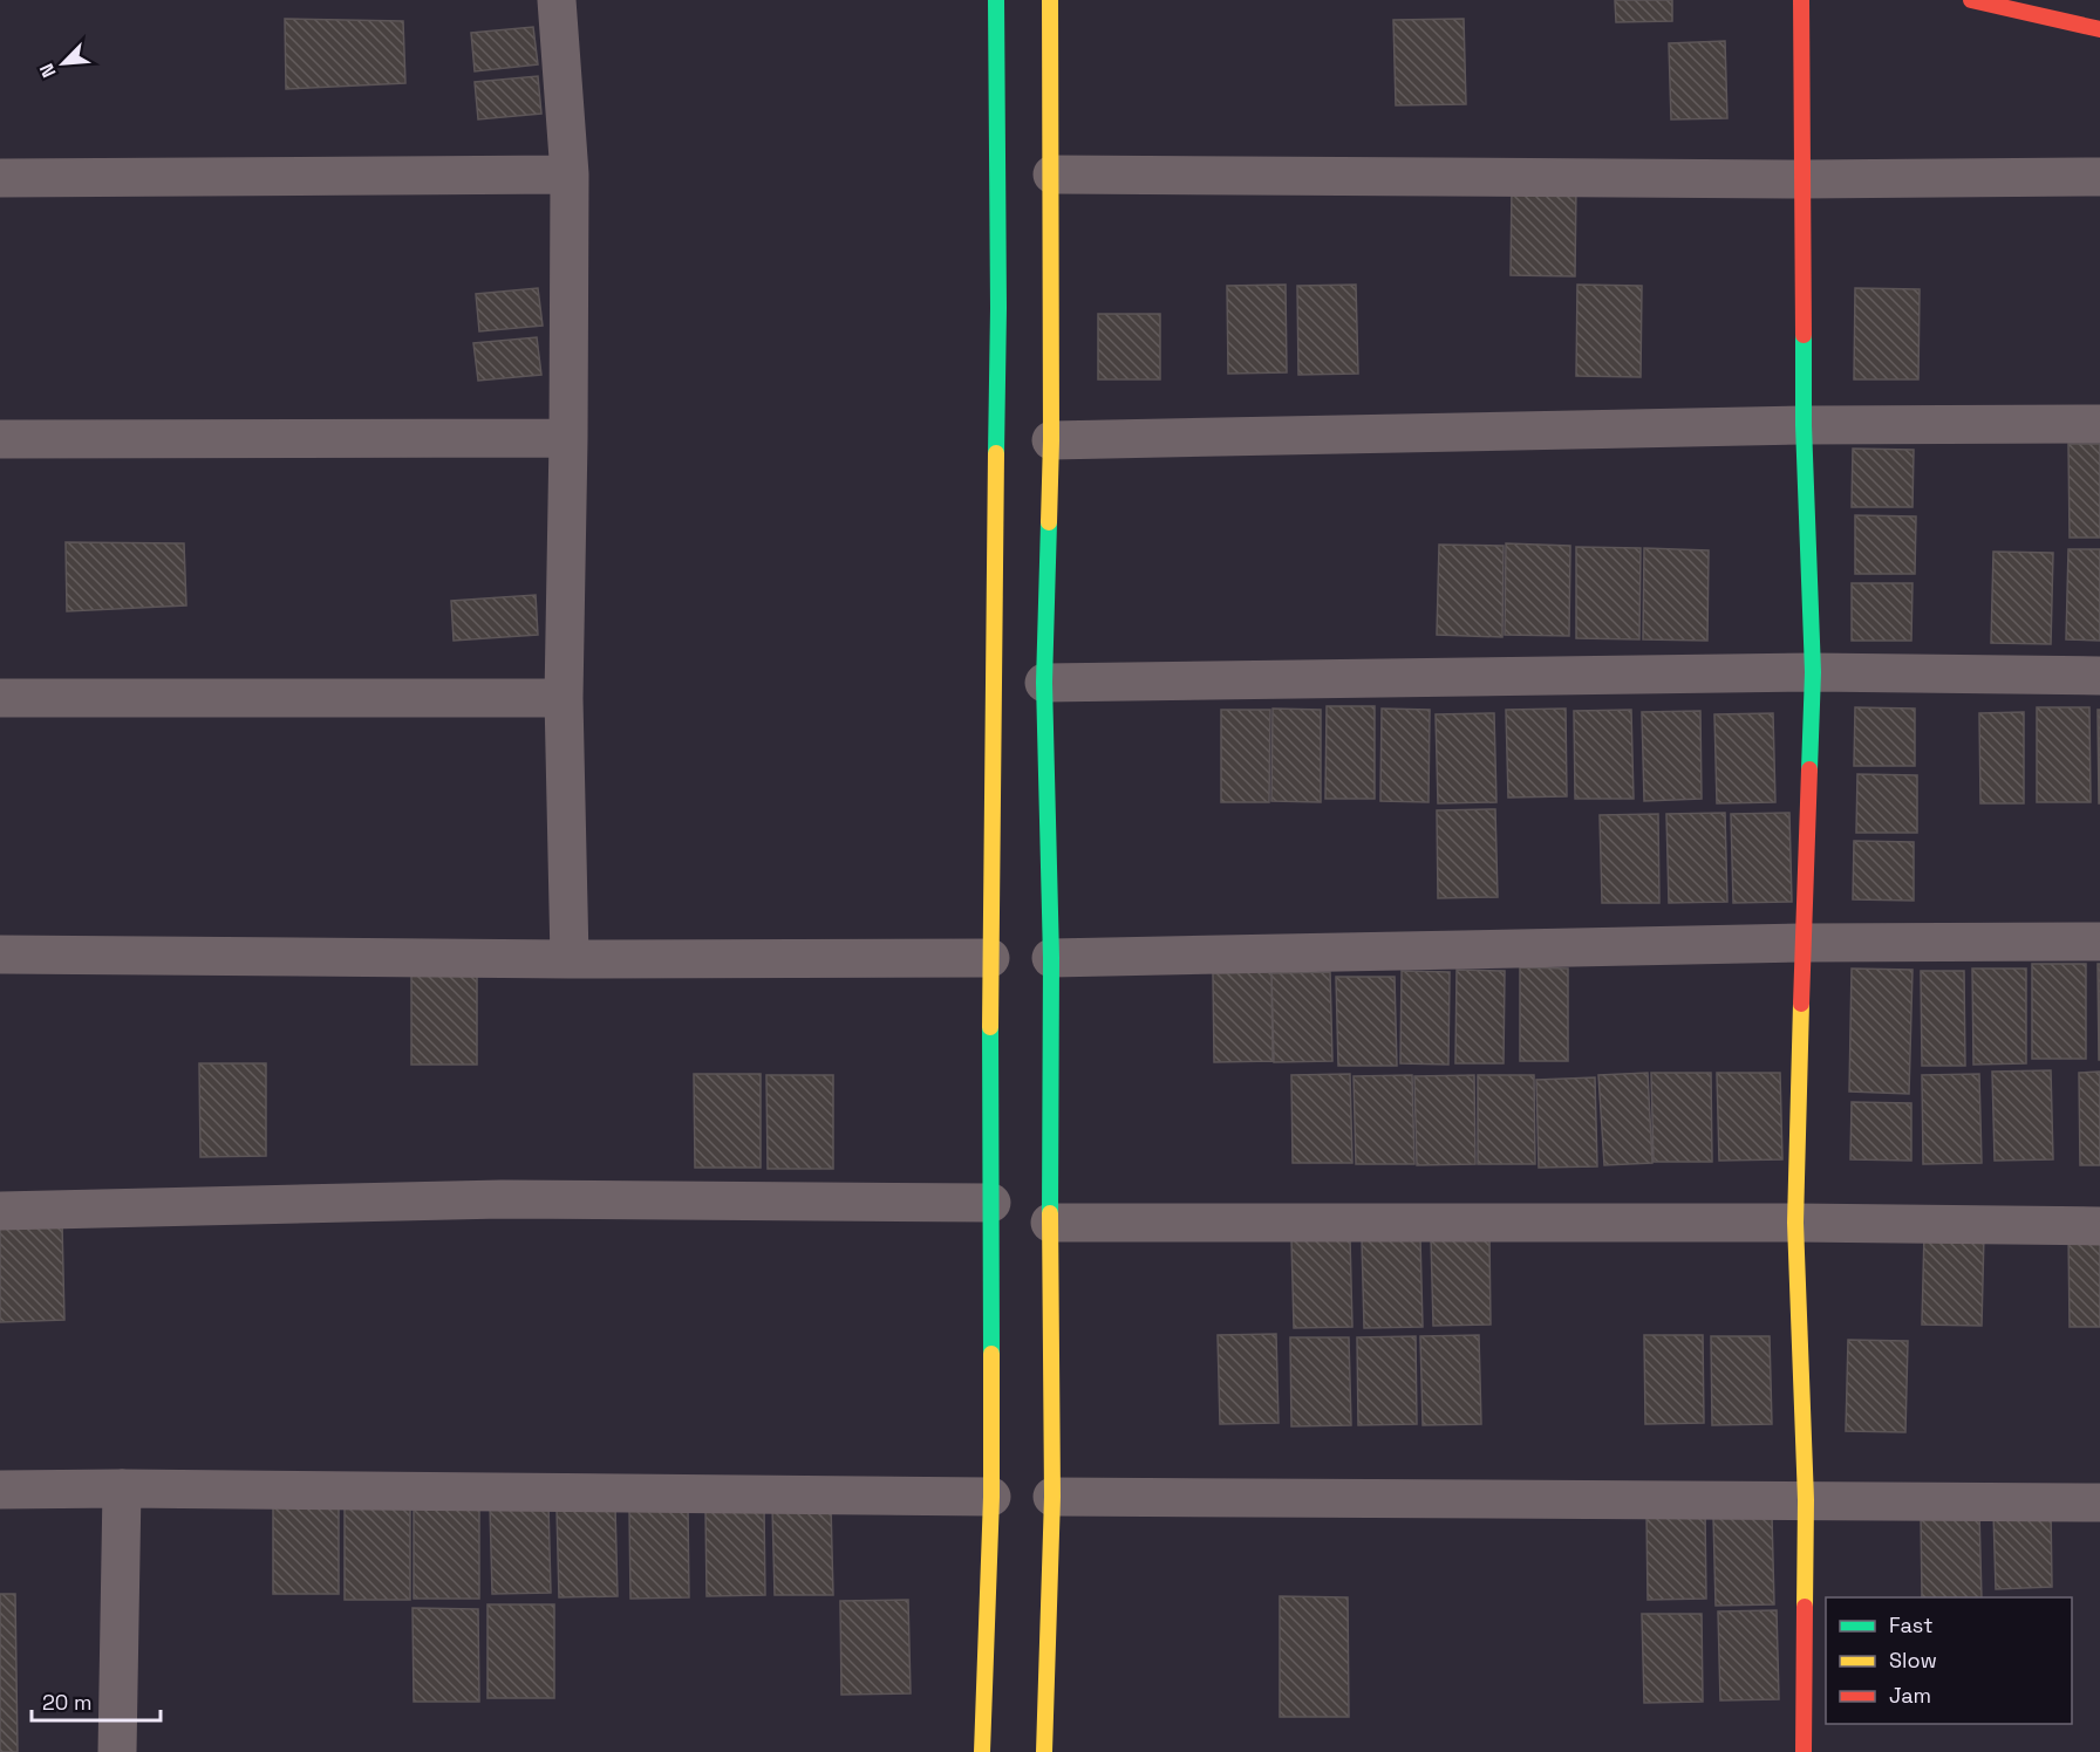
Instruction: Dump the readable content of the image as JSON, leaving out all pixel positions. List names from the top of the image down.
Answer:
{
  "legend": ["Fast", "Slow", "Jam"],
  "scale_bar": "20 m",
  "north": "bottom left"
}
